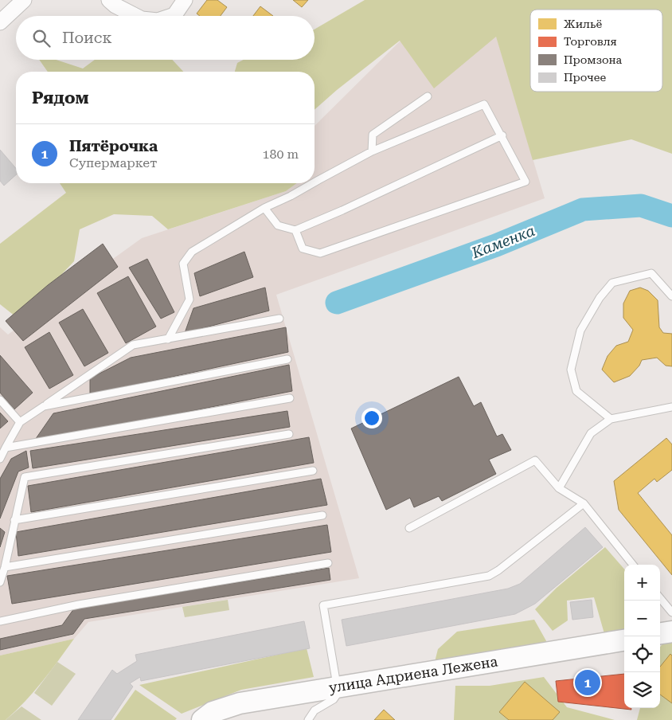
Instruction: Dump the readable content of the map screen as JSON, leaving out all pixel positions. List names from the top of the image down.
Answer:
{
  "streets": {
    "street": ["улица Адриена Лежена"]
  },
  "water": ["Каменка"],
  "legend": [
    "Жильё",
    "Торговля",
    "Промзона",
    "Прочее"
  ],
  "page": {
    "search": "Поиск",
    "heading": "Рядом",
    "list": [
      {
        "mark": "1",
        "name": "Пятёрочка",
        "note": "Супермаркет",
        "value": "180 m"
      }
    ],
    "map_buttons": ["+", "−"],
    "pins": "1"
  }
}
